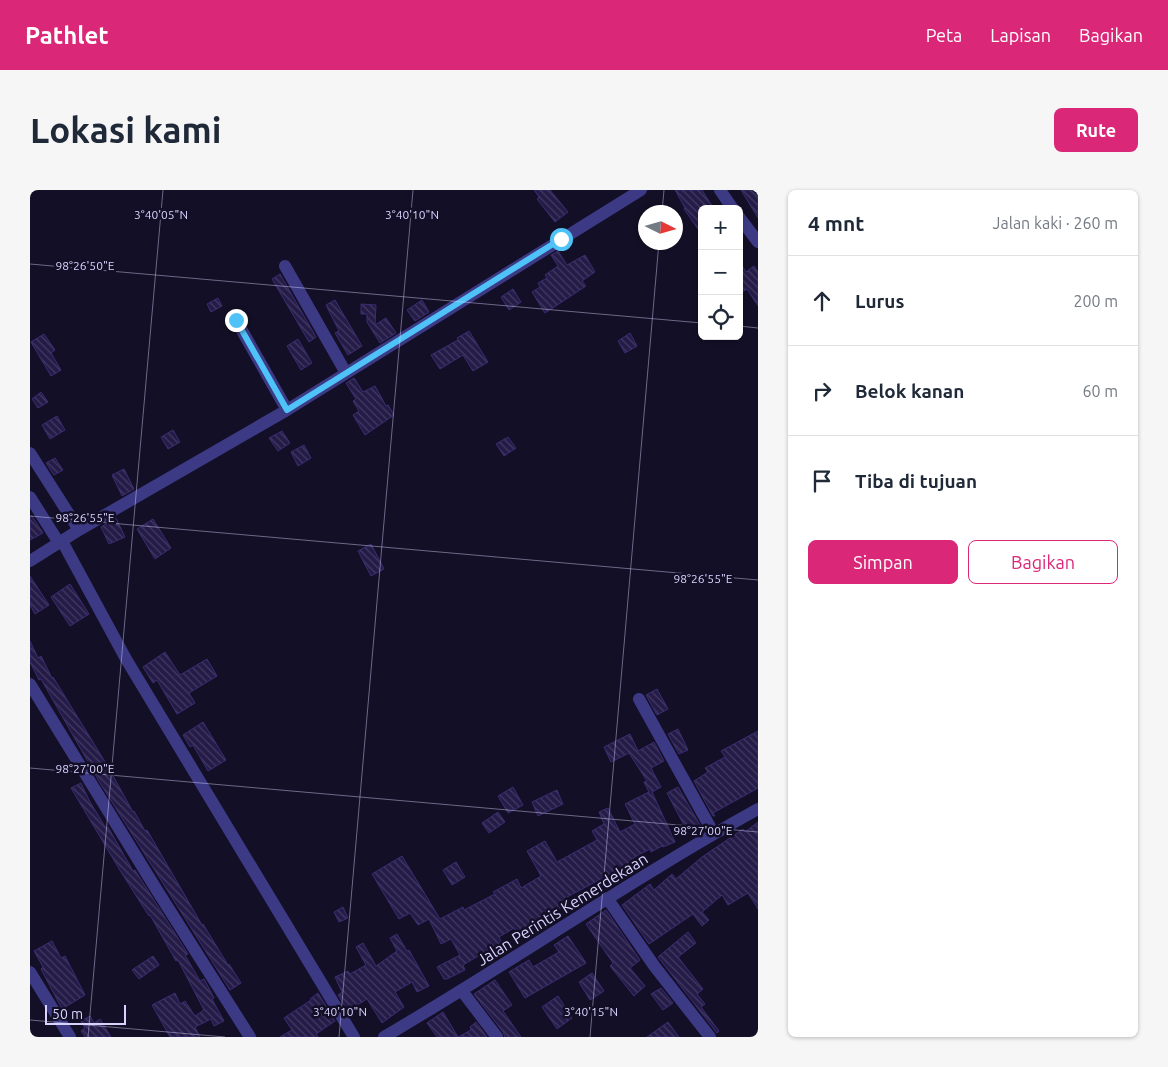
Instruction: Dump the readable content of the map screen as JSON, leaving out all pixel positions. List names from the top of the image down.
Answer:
{
  "streets": {
    "street": ["Jalan Perintis Kemerdekaan"]
  },
  "scale_bar": "50 m",
  "north": "right",
  "page": {
    "header": "Pathlet",
    "nav": ["Peta", "Lapisan", "Bagikan"],
    "buttons": [
      "Rute",
      ["Simpan", "Bagikan"]
    ],
    "title": "Lokasi kami",
    "heading": ["4 mnt", "Jalan kaki · 260 m"],
    "map_buttons": ["+", "−"],
    "list": [
      ["Lurus", "200 m"],
      ["Belok kanan", "60 m"],
      "Tiba di tujuan"
    ],
    "scale": "50 m"
  },
  "coordinates": [
    "3°40'05\"N",
    "3°40'10\"N",
    "98°26'50\"E",
    "98°26'55\"E",
    "98°27'00\"E",
    "3°40'15\"N"
  ]
}
